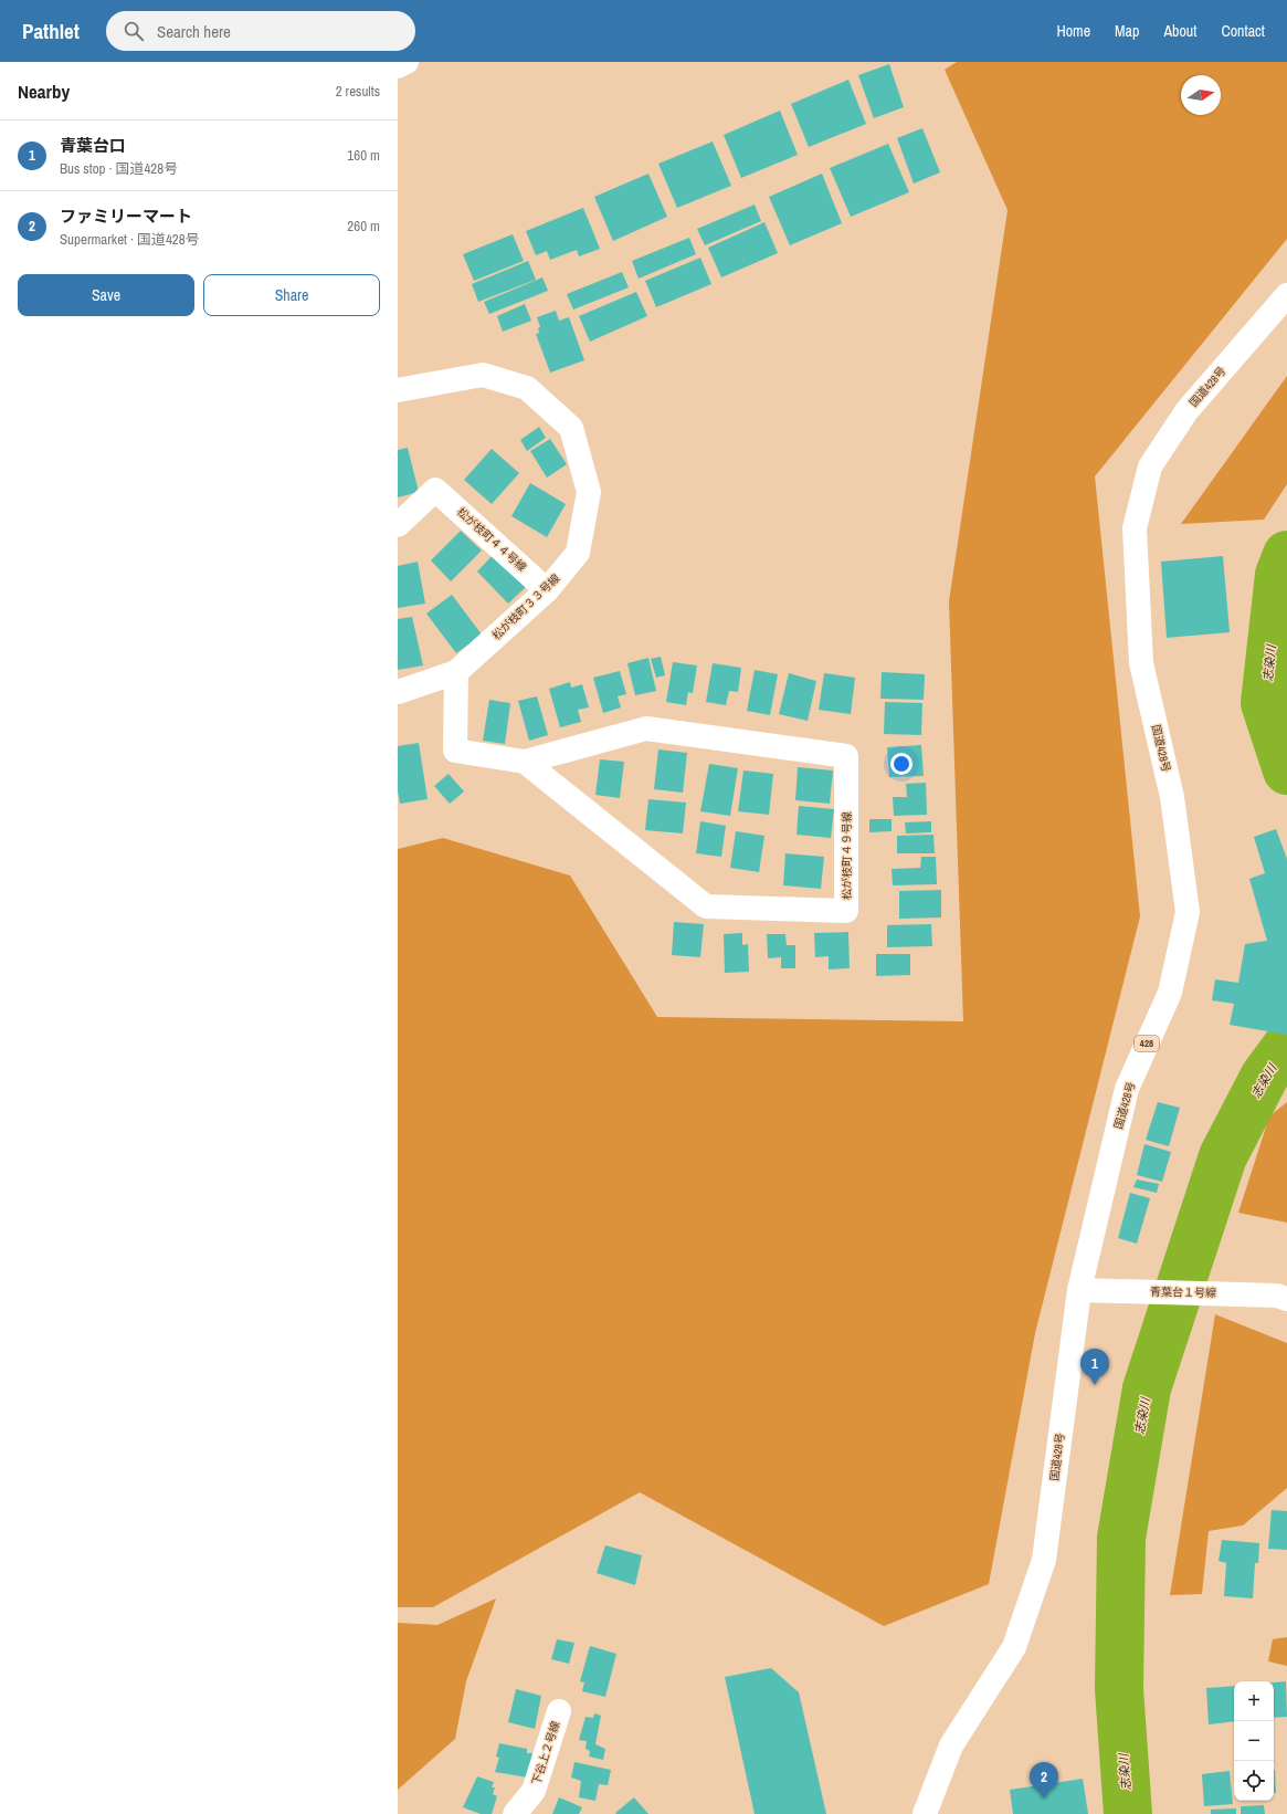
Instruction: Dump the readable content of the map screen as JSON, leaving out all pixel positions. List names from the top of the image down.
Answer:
{
  "streets": {
    "main road": [
      "国道428号",
      "松が枝町４４号線",
      "松が枝町３３号線",
      "松が枝町４９号線",
      "428",
      "青葉台１号線",
      "下谷上２号線"
    ]
  },
  "crossings": [
    ["国道428号", "青葉台１号線"],
    ["松が枝町４４号線", "松が枝町３３号線"],
    ["松が枝町３３号線", "松が枝町４９号線"]
  ],
  "water": ["志染川"],
  "north": "right",
  "page": {
    "header": "Pathlet",
    "search": "Search here",
    "nav": [
      "Home",
      "Map",
      "About",
      "Contact"
    ],
    "heading": ["Nearby", "2 results"],
    "list": [
      {
        "mark": "1",
        "name": "青葉台口",
        "note": "Bus stop · 国道428号",
        "value": "160 m"
      },
      {
        "mark": "2",
        "name": "ファミリーマート",
        "note": "Supermarket · 国道428号",
        "value": "260 m"
      }
    ],
    "buttons": ["Save", "Share"],
    "pins": ["1", "2"],
    "map_buttons": ["+", "−"]
  }
}
